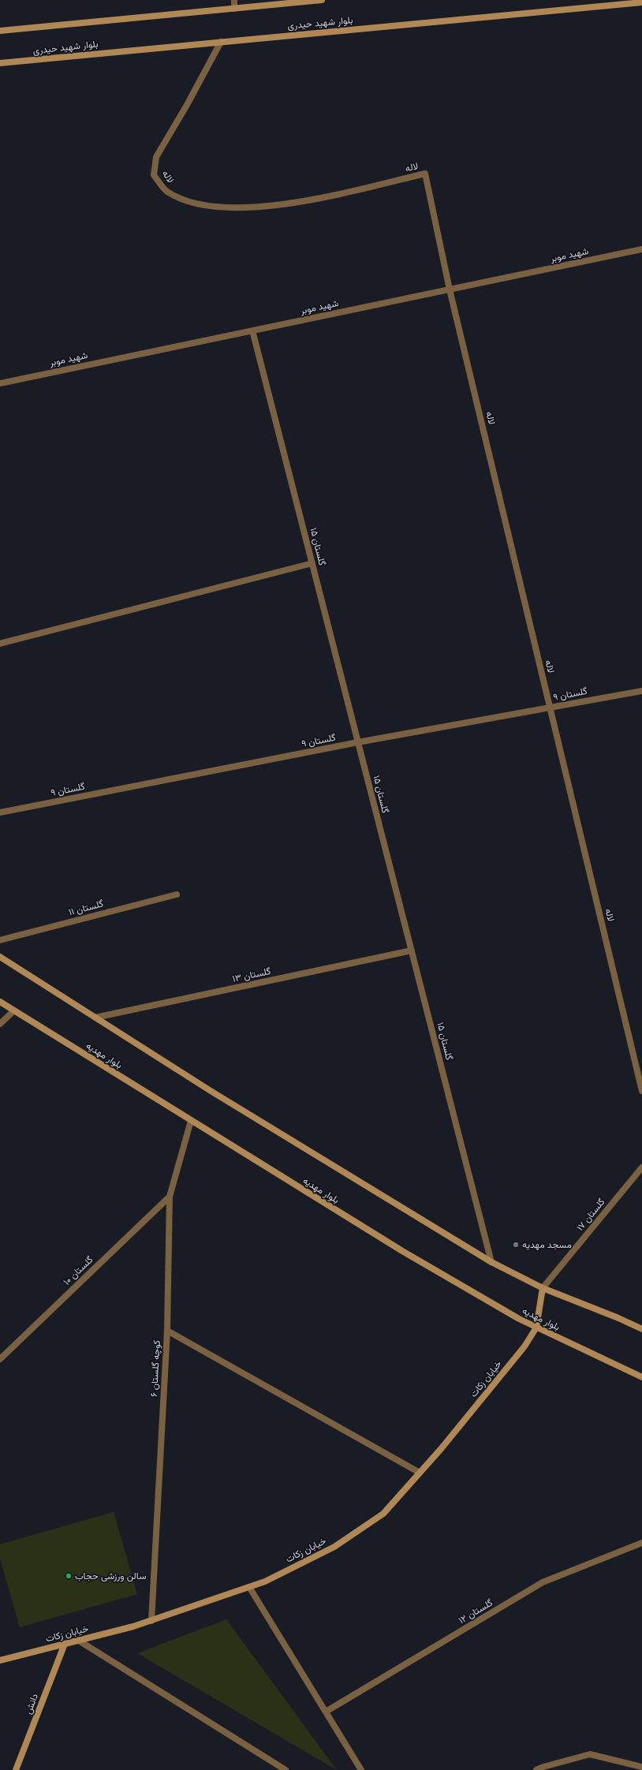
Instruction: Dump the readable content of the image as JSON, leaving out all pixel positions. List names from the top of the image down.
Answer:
{
  "streets": {
    "main road": [
      "بلوار شهید حیدری",
      "بلوار مهدیه",
      "خیابان زکات",
      "دانش"
    ],
    "street": [
      "لاله",
      "شهید موبر",
      "گلستان ۱۵",
      "گلستان ۹",
      "گلستان ۱۱",
      "گلستان ۱۳",
      "گلستان ۱۷",
      "گلستان ۱۰",
      "کوچه گلستان ۶",
      "گلستان ۱۲"
    ]
  },
  "crossings": [
    ["بلوار شهید حیدری", "لاله"],
    ["لاله", "شهید موبر"],
    ["لاله", "گلستان ۹"],
    ["شهید موبر", "گلستان ۱۵"],
    ["گلستان ۱۵", "گلستان ۹"],
    ["گلستان ۱۵", "گلستان ۱۳"],
    ["بلوار مهدیه", "کوچه گلستان ۶"],
    ["بلوار مهدیه", "خیابان زکات"],
    ["گلستان ۱۰", "کوچه گلستان ۶"],
    ["کوچه گلستان ۶", "خیابان زکات"],
    ["خیابان زکات", "دانش"]
  ],
  "places": ["مسجد مهدیه", "سالن ورزشی حجاب"]
}
